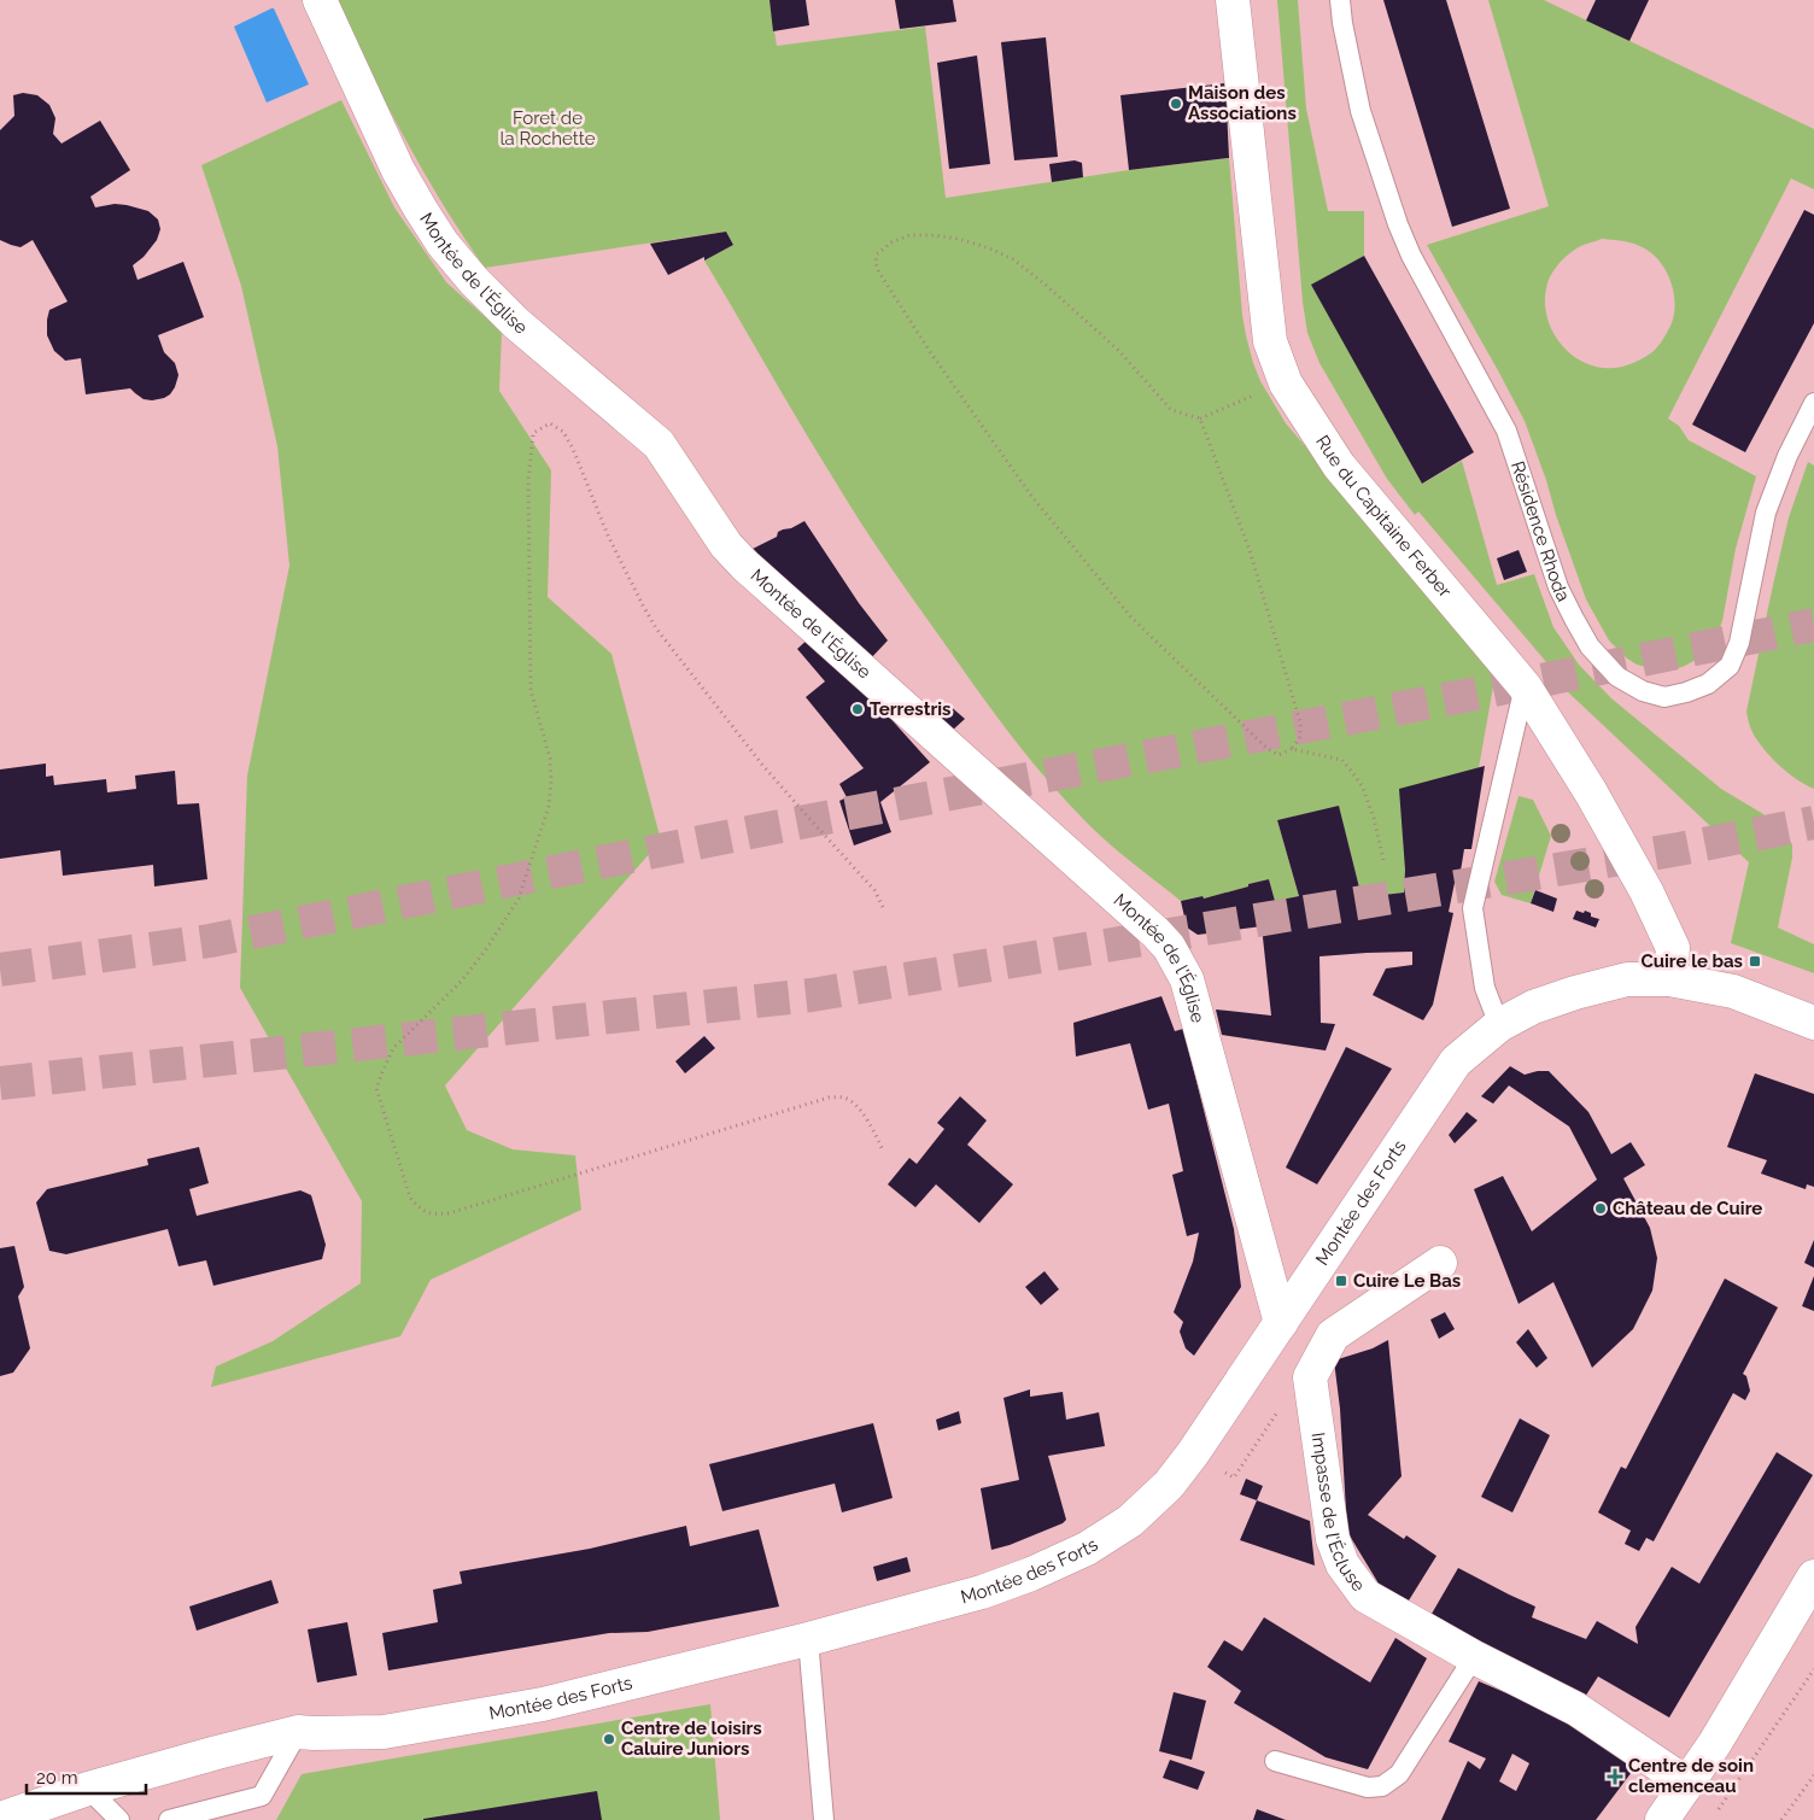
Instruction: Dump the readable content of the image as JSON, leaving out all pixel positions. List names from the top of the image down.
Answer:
{
  "streets": {
    "street": [
      "Montée de l'Église",
      "Rue du Capitaine Ferber",
      "Montée des Forts",
      "Impasse de l'Écluse"
    ],
    "lane": ["Résidence Rhoda"]
  },
  "crossings": [
    ["Montée de l'Église", "Montée des Forts"],
    ["Rue du Capitaine Ferber", "Montée des Forts"]
  ],
  "parks": ["Foret de la Rochette"],
  "places": {
    "other": [
      "Maison des Associations",
      "Terrestris",
      "Château de Cuire",
      "Centre de loisirs Caluire Juniors"
    ],
    "transit": ["Cuire le bas", "Cuire Le Bas"],
    "health": ["Centre de soin clemenceau"]
  },
  "scale_bar": "20 m"
}
